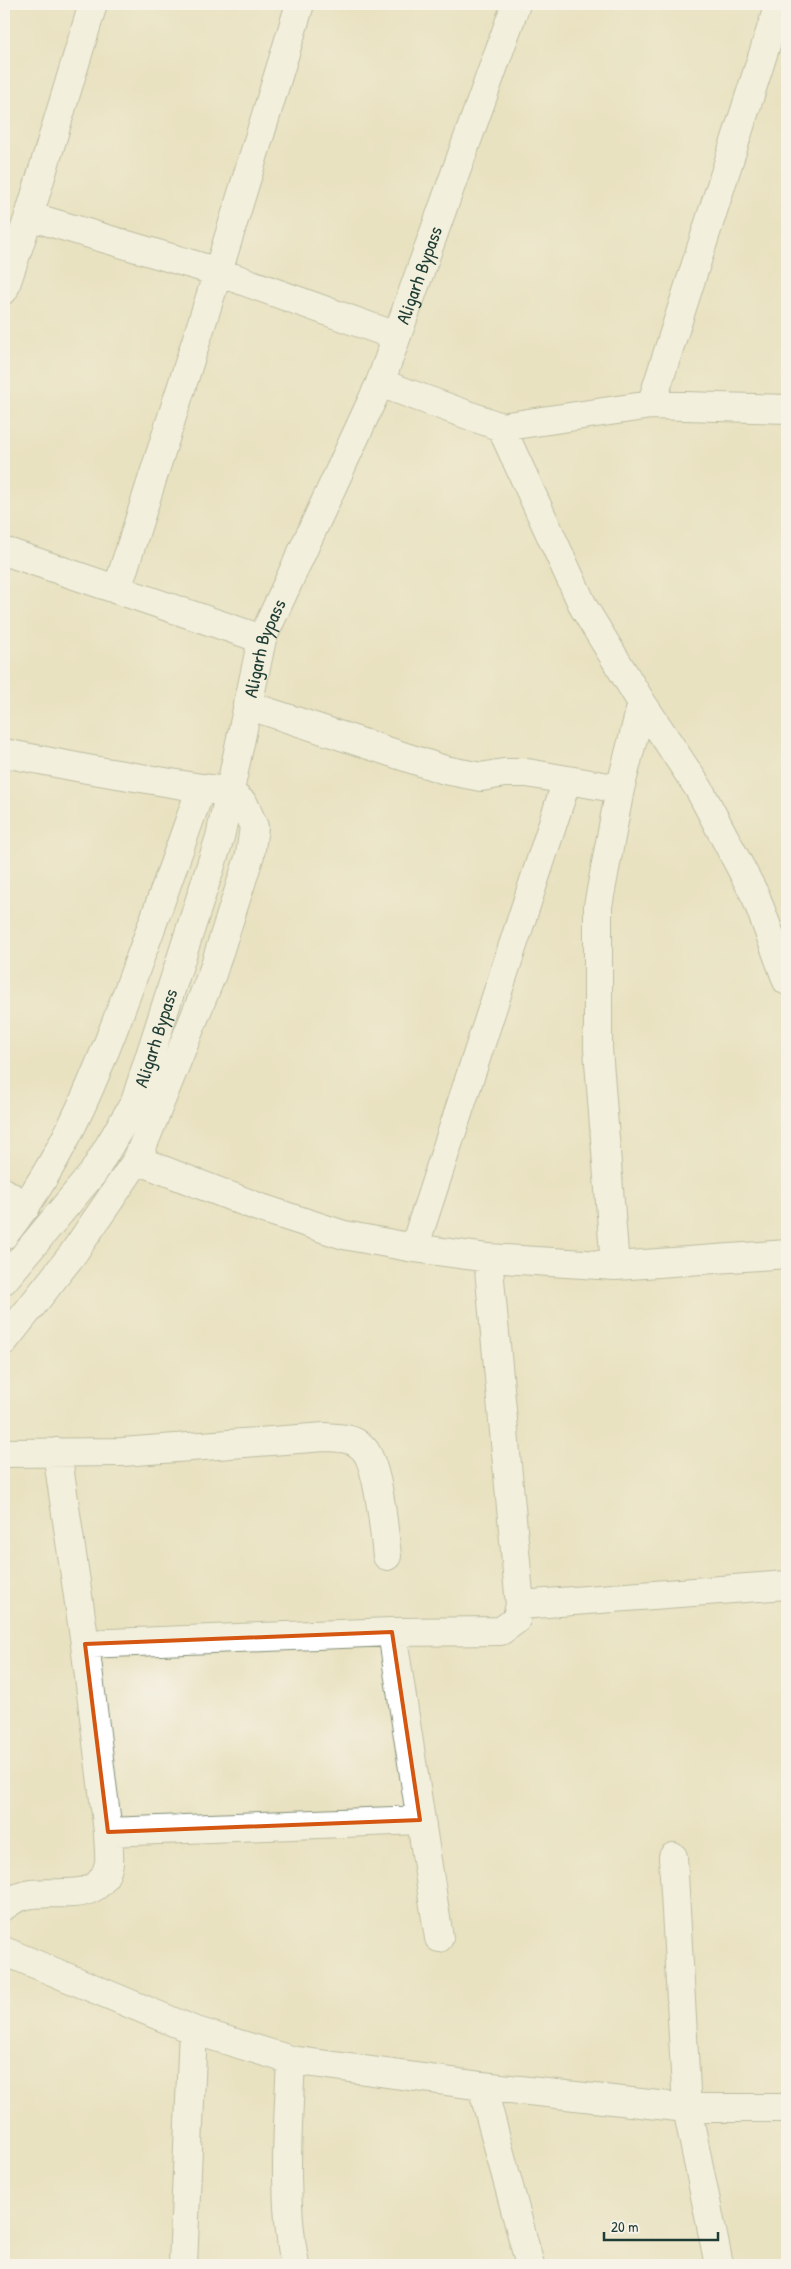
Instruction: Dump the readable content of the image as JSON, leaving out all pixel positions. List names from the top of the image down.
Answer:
{
  "streets": {
    "street": ["Aligarh Bypass"]
  },
  "scale_bar": "20 m"
}
